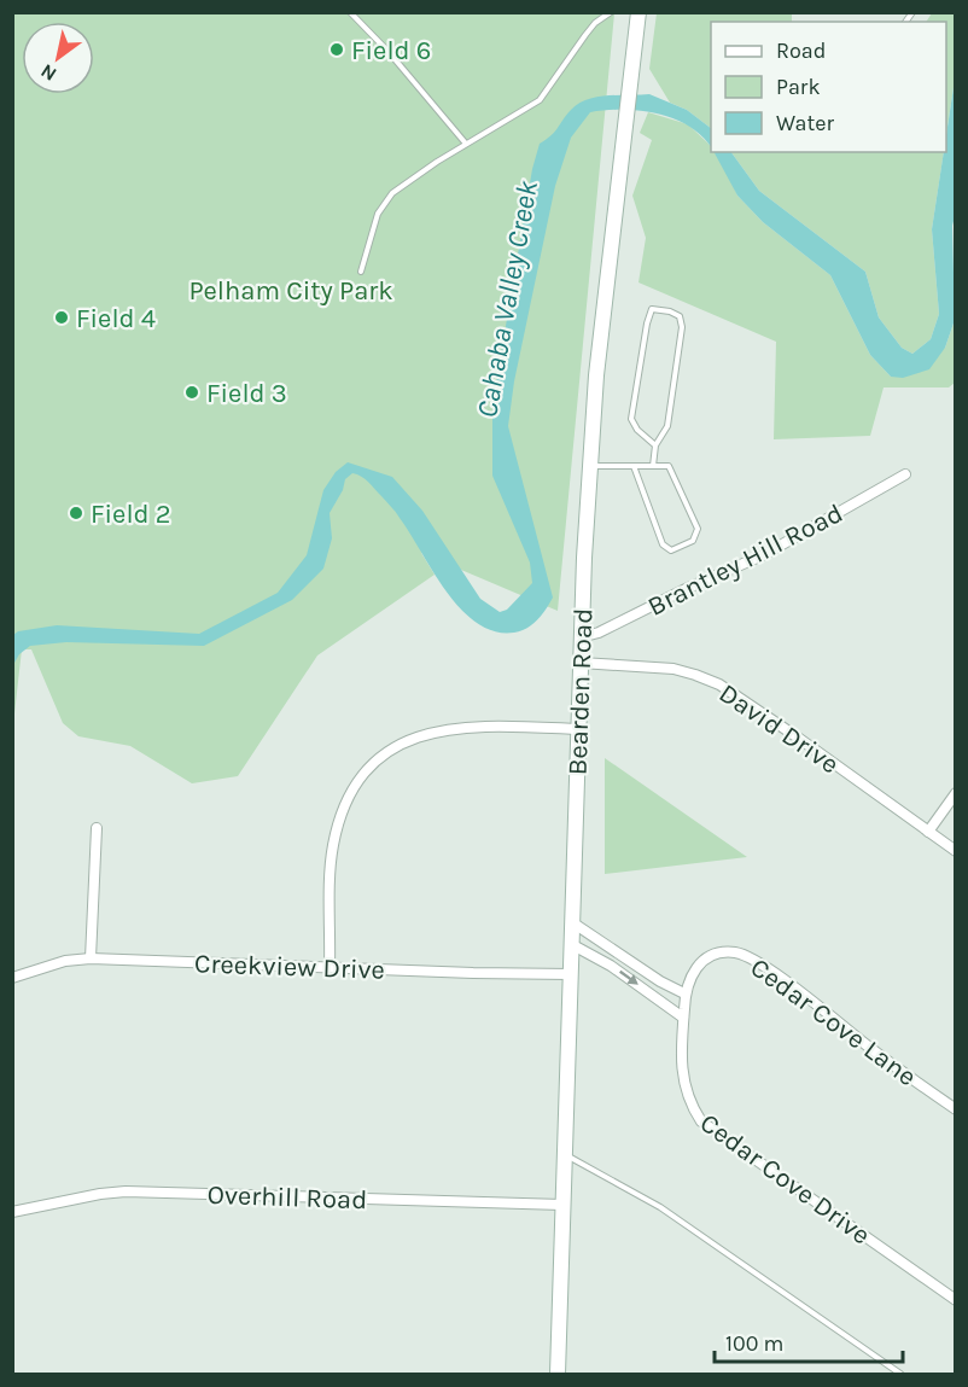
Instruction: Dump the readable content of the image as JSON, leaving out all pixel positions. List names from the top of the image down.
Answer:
{
  "streets": {
    "street": [
      "Brantley Hill Road",
      "Bearden Road",
      "David Drive",
      "Creekview Drive",
      "Cedar Cove Lane",
      "Cedar Cove Drive",
      "Overhill Road"
    ]
  },
  "crossings": [
    ["Brantley Hill Road", "Bearden Road"],
    ["Bearden Road", "David Drive"],
    ["Bearden Road", "Creekview Drive"],
    ["Bearden Road", "Overhill Road"],
    ["Cedar Cove Lane", "Cedar Cove Drive"]
  ],
  "water": ["Cahaba Valley Creek"],
  "parks": ["Pelham City Park"],
  "places": [
    "Field 6",
    "Field 4",
    "Field 3",
    "Field 2"
  ],
  "legend": ["Road", "Park", "Water"],
  "scale_bar": "100 m",
  "north": "bottom left"
}
